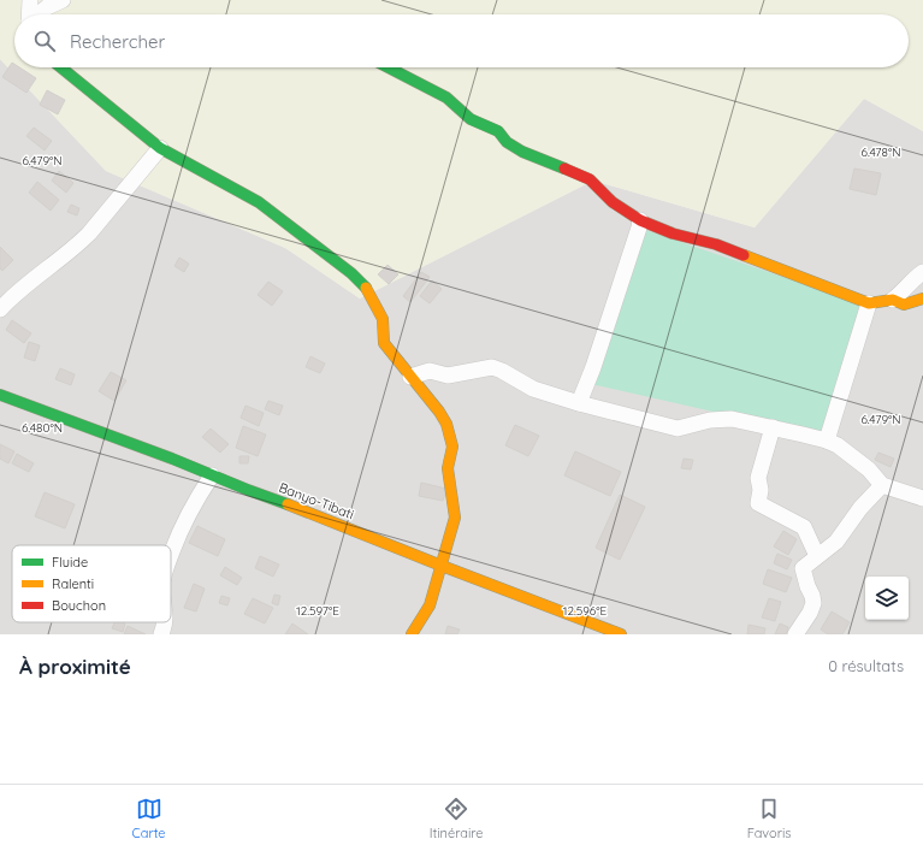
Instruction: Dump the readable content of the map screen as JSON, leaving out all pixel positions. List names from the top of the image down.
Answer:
{
  "streets": {
    "main road": ["Banyo-Tibati"]
  },
  "legend": ["Fluide", "Ralenti", "Bouchon"],
  "page": {
    "search": "Rechercher",
    "heading": ["À proximité", "0 résultats"],
    "nav": ["Carte", "Itinéraire", "Favoris"]
  },
  "coordinates": [
    "6.478°N",
    "6.479°N",
    "6.480°N",
    "12.597°E",
    "12.596°E"
  ]
}
